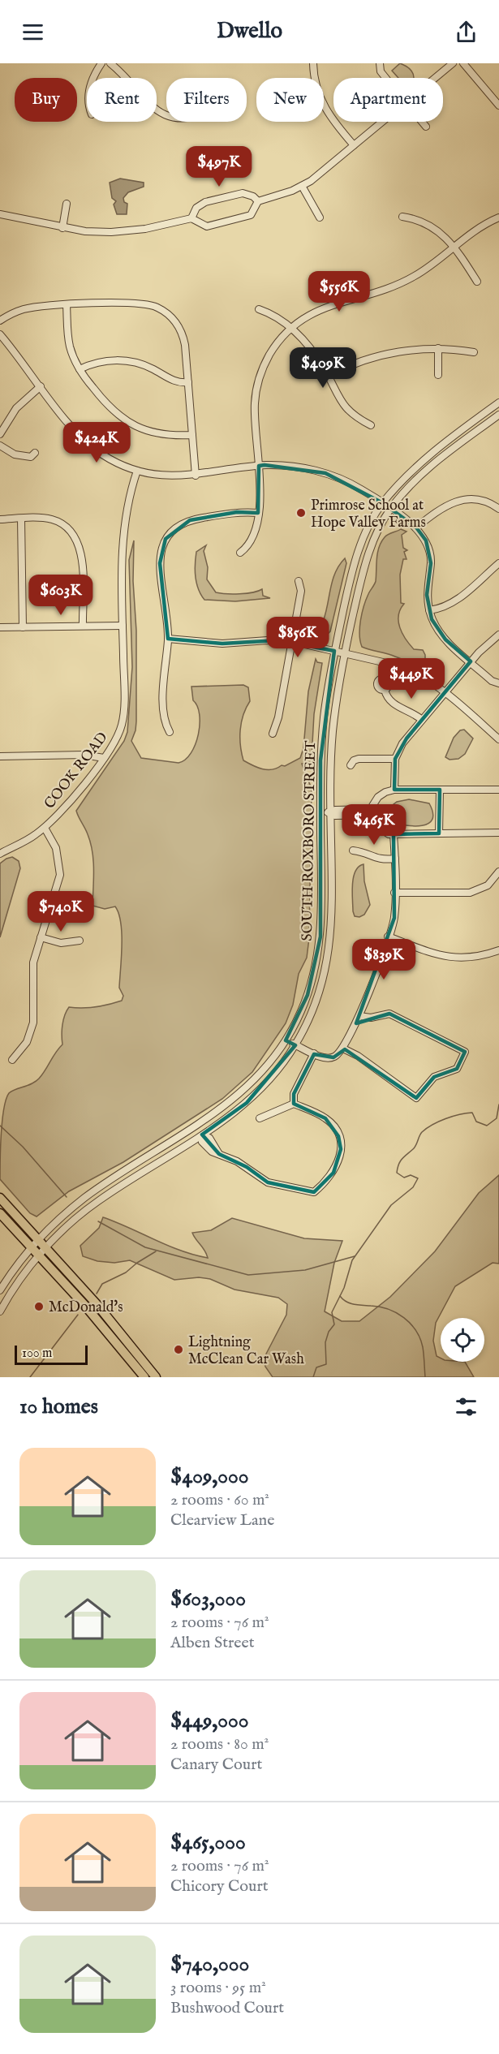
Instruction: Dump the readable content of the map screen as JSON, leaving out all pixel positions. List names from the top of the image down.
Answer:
{
  "streets": {
    "street": ["COOK ROAD", "SOUTH ROXBORO STREET"]
  },
  "places": ["Primrose School at Hope Valley Farms", "McDonald's", "Lightning McClean Car Wash"],
  "scale_bar": "100 m",
  "page": {
    "header": "Dwello",
    "chip": [
      "Buy",
      "Rent",
      "Filters",
      "New",
      "Apartment"
    ],
    "price": [
      "$497K",
      "$556K",
      "$409K",
      "$424K",
      "$603K",
      "$856K",
      "$449K",
      "$465K",
      "$740K",
      "$839K"
    ],
    "scale": "100 m",
    "heading": "10 homes",
    "list": [
      {
        "name": "$409,000",
        "note": "2 rooms · 60 m² · Clearview Lane"
      },
      {
        "name": "$603,000",
        "note": "2 rooms · 76 m² · Alben Street"
      },
      {
        "name": "$449,000",
        "note": "2 rooms · 80 m² · Canary Court"
      },
      {
        "name": "$465,000",
        "note": "2 rooms · 76 m² · Chicory Court"
      },
      {
        "name": "$740,000",
        "note": "3 rooms · 95 m² · Bushwood Court"
      }
    ]
  }
}
